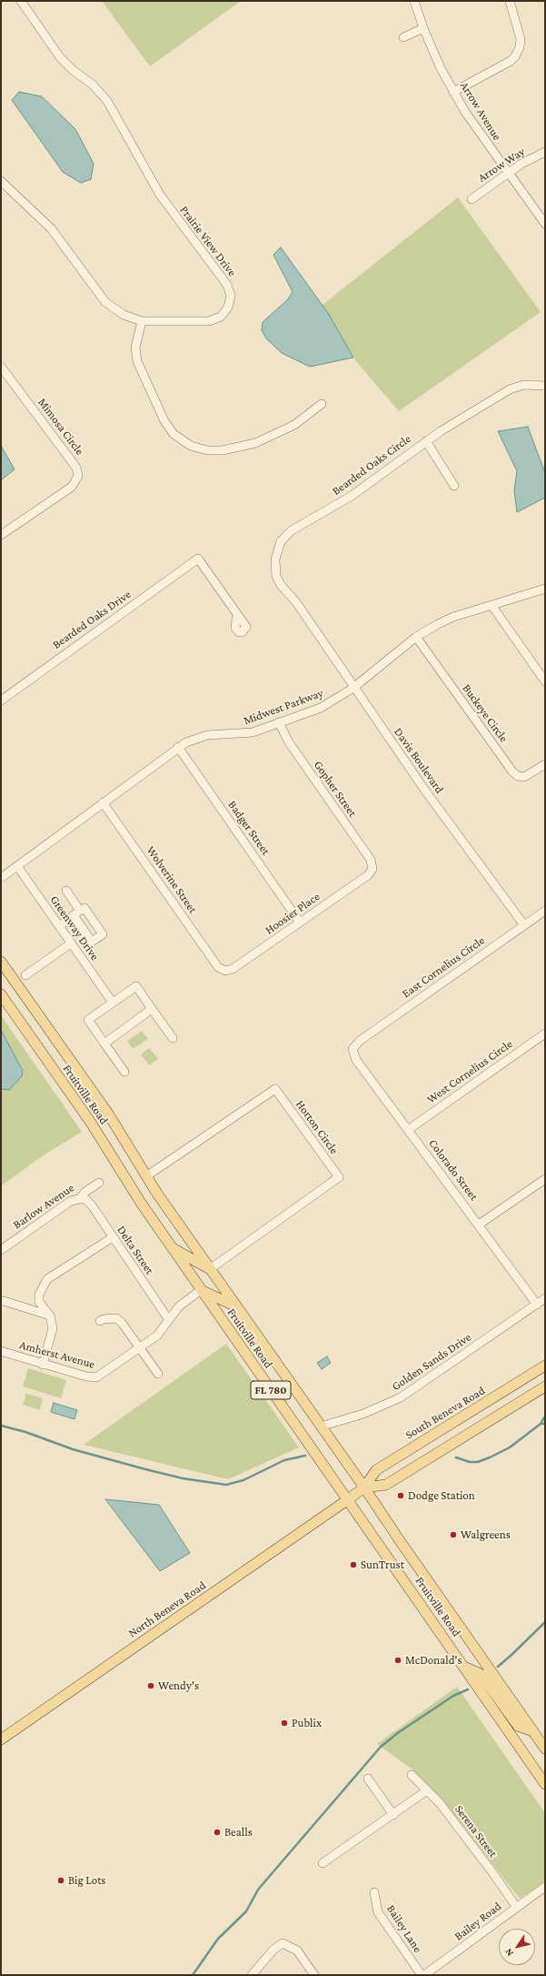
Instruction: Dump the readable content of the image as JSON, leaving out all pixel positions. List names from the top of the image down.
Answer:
{
  "streets": {
    "main road": [
      "Fruitville Road",
      "FL 780",
      "South Beneva Road",
      "North Beneva Road"
    ],
    "street": [
      "Arrow Avenue",
      "Arrow Way",
      "Prairie View Drive",
      "Mimosa Circle",
      "Bearded Oaks Circle",
      "Bearded Oaks Drive",
      "Midwest Parkway",
      "Buckeye Circle",
      "Davis Boulevard",
      "Gopher Street",
      "Badger Street",
      "Wolverine Street",
      "Hoosier Place",
      "Greenway Drive",
      "East Cornelius Circle",
      "West Cornelius Circle",
      "Horton Circle",
      "Colorado Street",
      "Barlow Avenue",
      "Delta Street",
      "Amherst Avenue",
      "Golden Sands Drive",
      "Serena Street",
      "Bailey Road",
      "Bailey Lane"
    ]
  },
  "crossings": [
    ["Arrow Avenue", "Arrow Way"],
    ["Bearded Oaks Circle", "Davis Boulevard"],
    ["Midwest Parkway", "Buckeye Circle"],
    ["Midwest Parkway", "Davis Boulevard"],
    ["Midwest Parkway", "Gopher Street"],
    ["Midwest Parkway", "Badger Street"],
    ["Midwest Parkway", "Wolverine Street"],
    ["Midwest Parkway", "Greenway Drive"],
    ["Davis Boulevard", "East Cornelius Circle"],
    ["Gopher Street", "Hoosier Place"],
    ["Badger Street", "Hoosier Place"],
    ["Wolverine Street", "Hoosier Place"],
    ["East Cornelius Circle", "Colorado Street"],
    ["West Cornelius Circle", "Colorado Street"],
    ["Fruitville Road", "Horton Circle"],
    ["Fruitville Road", "Amherst Avenue"],
    ["Fruitville Road", "Golden Sands Drive"],
    ["Fruitville Road", "South Beneva Road"],
    ["Fruitville Road", "North Beneva Road"],
    ["Colorado Street", "Golden Sands Drive"],
    ["Barlow Avenue", "Delta Street"],
    ["Delta Street", "Amherst Avenue"],
    ["South Beneva Road", "North Beneva Road"],
    ["Serena Street", "Bailey Road"]
  ],
  "places": [
    "Dodge Station",
    "Walgreens",
    "SunTrust",
    "McDonald's",
    "Wendy's",
    "Publix",
    "Bealls",
    "Big Lots"
  ],
  "north": "bottom left"
}
